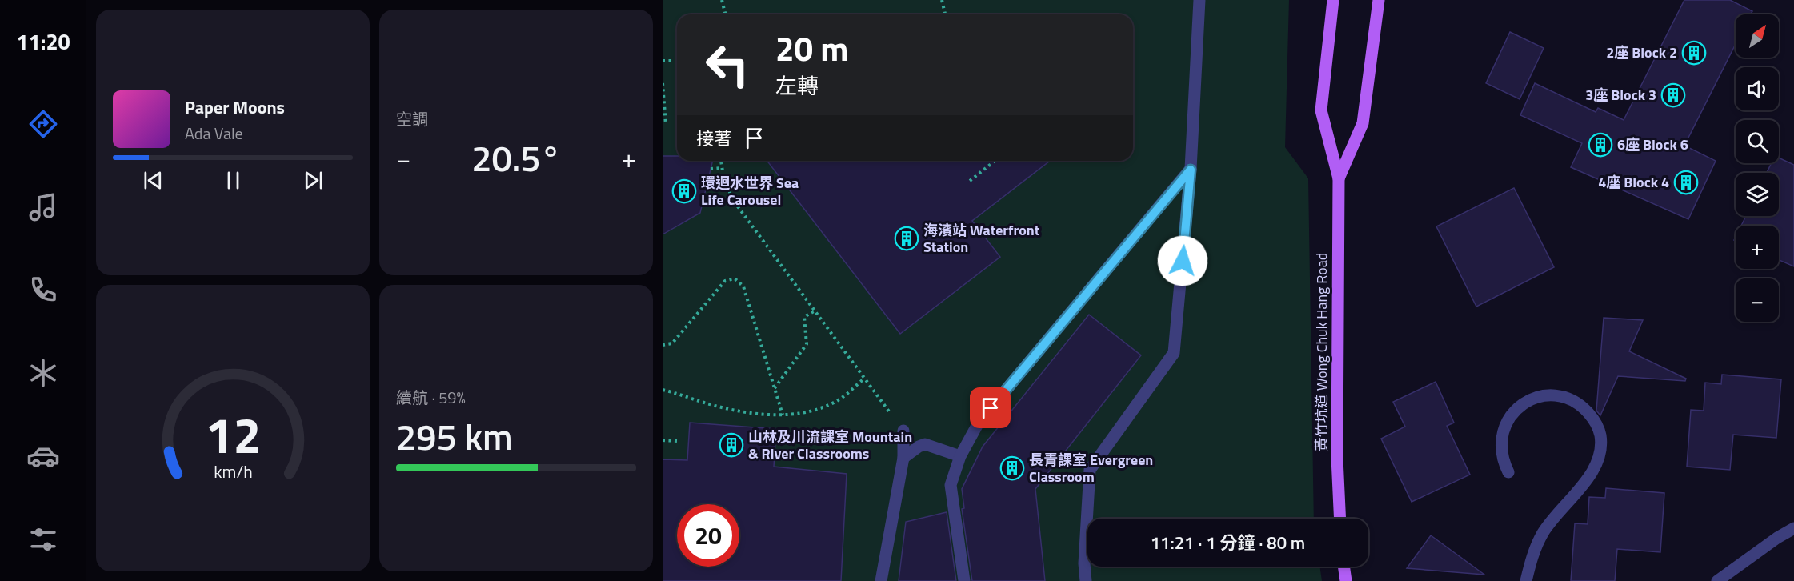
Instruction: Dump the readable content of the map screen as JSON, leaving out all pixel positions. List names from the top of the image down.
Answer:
{
  "streets": {
    "main road": ["黃竹坑道 Wong Chuk Hang Road"]
  },
  "places": {
    "building": [
      "2座 Block 2",
      "3座 Block 3",
      "6座 Block 6",
      "4座 Block 4",
      "環迴水世界 Sea Life Carousel",
      "海濱站 Waterfront Station",
      "山林及川流課室 Mountain & River Classrooms",
      "長青課室 Evergreen Classroom"
    ]
  },
  "north": "top right",
  "page": {
    "tabs": "11:20",
    "tile": [
      "空調",
      ["續航 · 59%", "295 km"]
    ],
    "map_buttons": ["+", "−"],
    "turn": ["20 m", "左轉"],
    "song": ["Paper Moons", "Ada Vale"],
    "then": "接著",
    "heat": ["−", "20.5°", "+"],
    "limit": "20",
    "trip": "11:21 · 1 分鐘 · 80 m",
    "gauge": ["12", "km/h"]
  }
}
